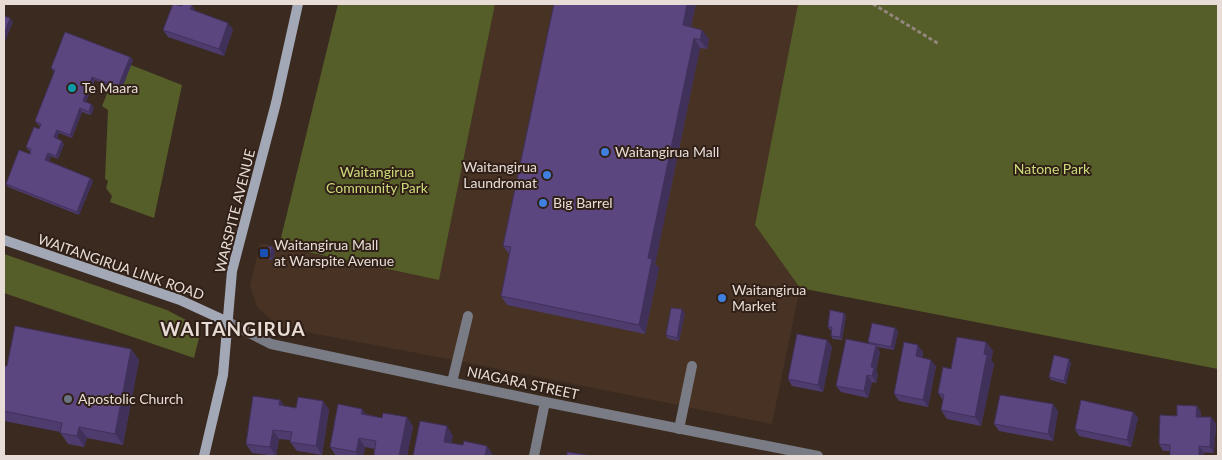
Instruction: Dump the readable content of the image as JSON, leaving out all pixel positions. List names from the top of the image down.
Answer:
{
  "streets": {
    "main road": ["WARSPITE AVENUE", "WAITANGIRUA LINK ROAD"],
    "street": ["NIAGARA STREET"]
  },
  "crossings": [
    ["WARSPITE AVENUE", "WAITANGIRUA LINK ROAD"],
    ["WARSPITE AVENUE", "NIAGARA STREET"],
    ["WAITANGIRUA LINK ROAD", "NIAGARA STREET"]
  ],
  "districts": ["WAITANGIRUA"],
  "parks": ["Natone Park", "Waitangirua Community Park"],
  "places": {
    "other": [
      "Te Maara",
      "Waitangirua Mall",
      "Waitangirua Laundromat",
      "Big Barrel",
      "Waitangirua Market",
      "Apostolic Church"
    ],
    "transit": ["Waitangirua Mall at Warspite Avenue"]
  }
}
